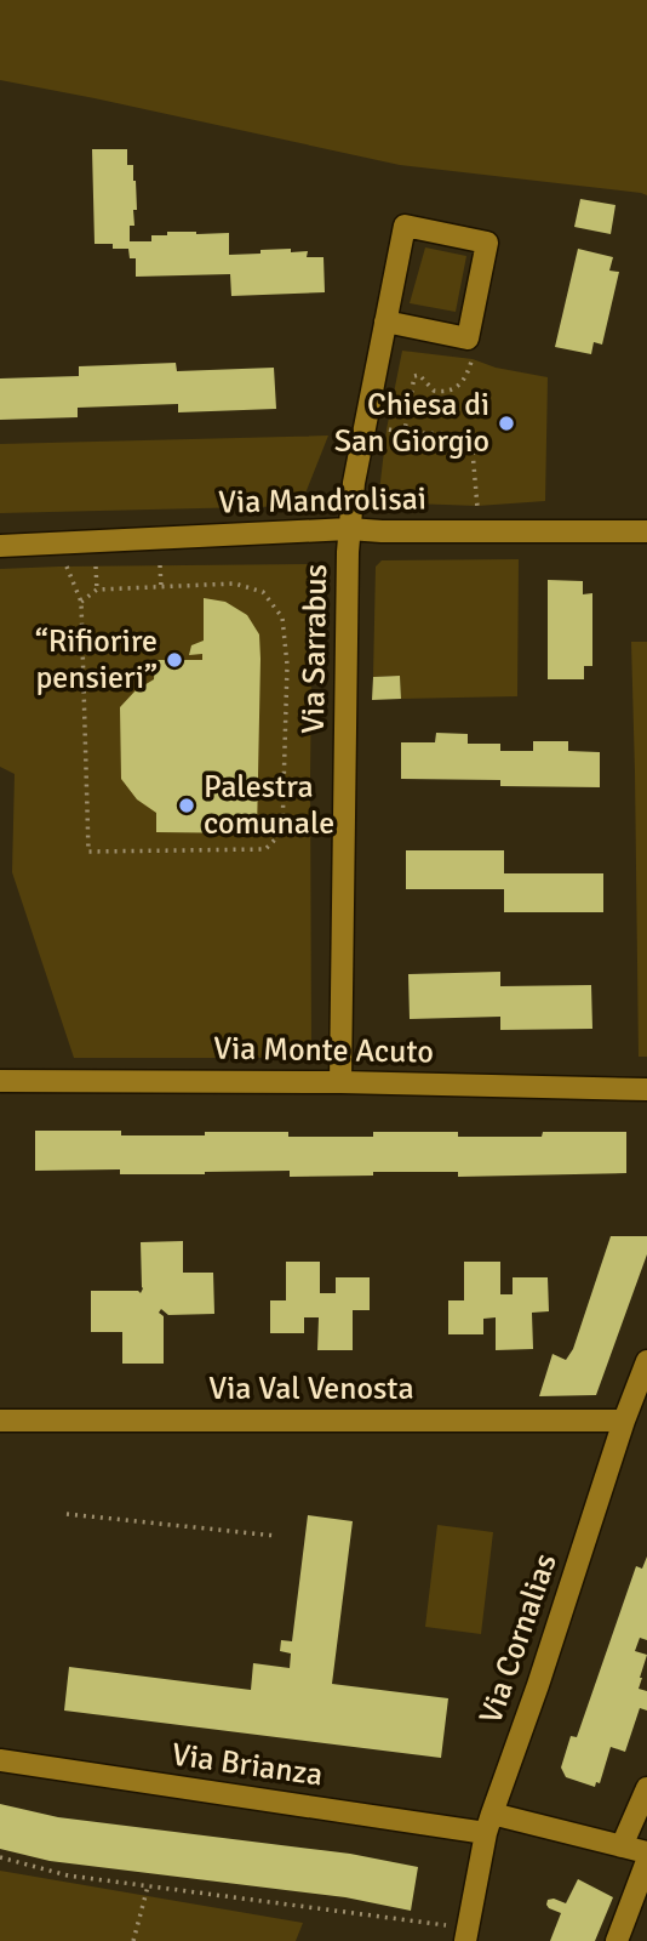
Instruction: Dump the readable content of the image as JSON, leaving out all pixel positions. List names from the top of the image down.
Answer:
{
  "streets": {
    "street": [
      "Via Mandrolisai",
      "Via Sarrabus",
      "Via Monte Acuto",
      "Via Val Venosta",
      "Via Cornalias",
      "Via Brianza"
    ]
  },
  "crossings": [
    ["Via Mandrolisai", "Via Sarrabus"],
    ["Via Sarrabus", "Via Monte Acuto"],
    ["Via Val Venosta", "Via Cornalias"],
    ["Via Cornalias", "Via Brianza"]
  ],
  "places": ["Chiesa di San Giorgio", "“Rifiorire pensieri”", "Palestra comunale"]
}
